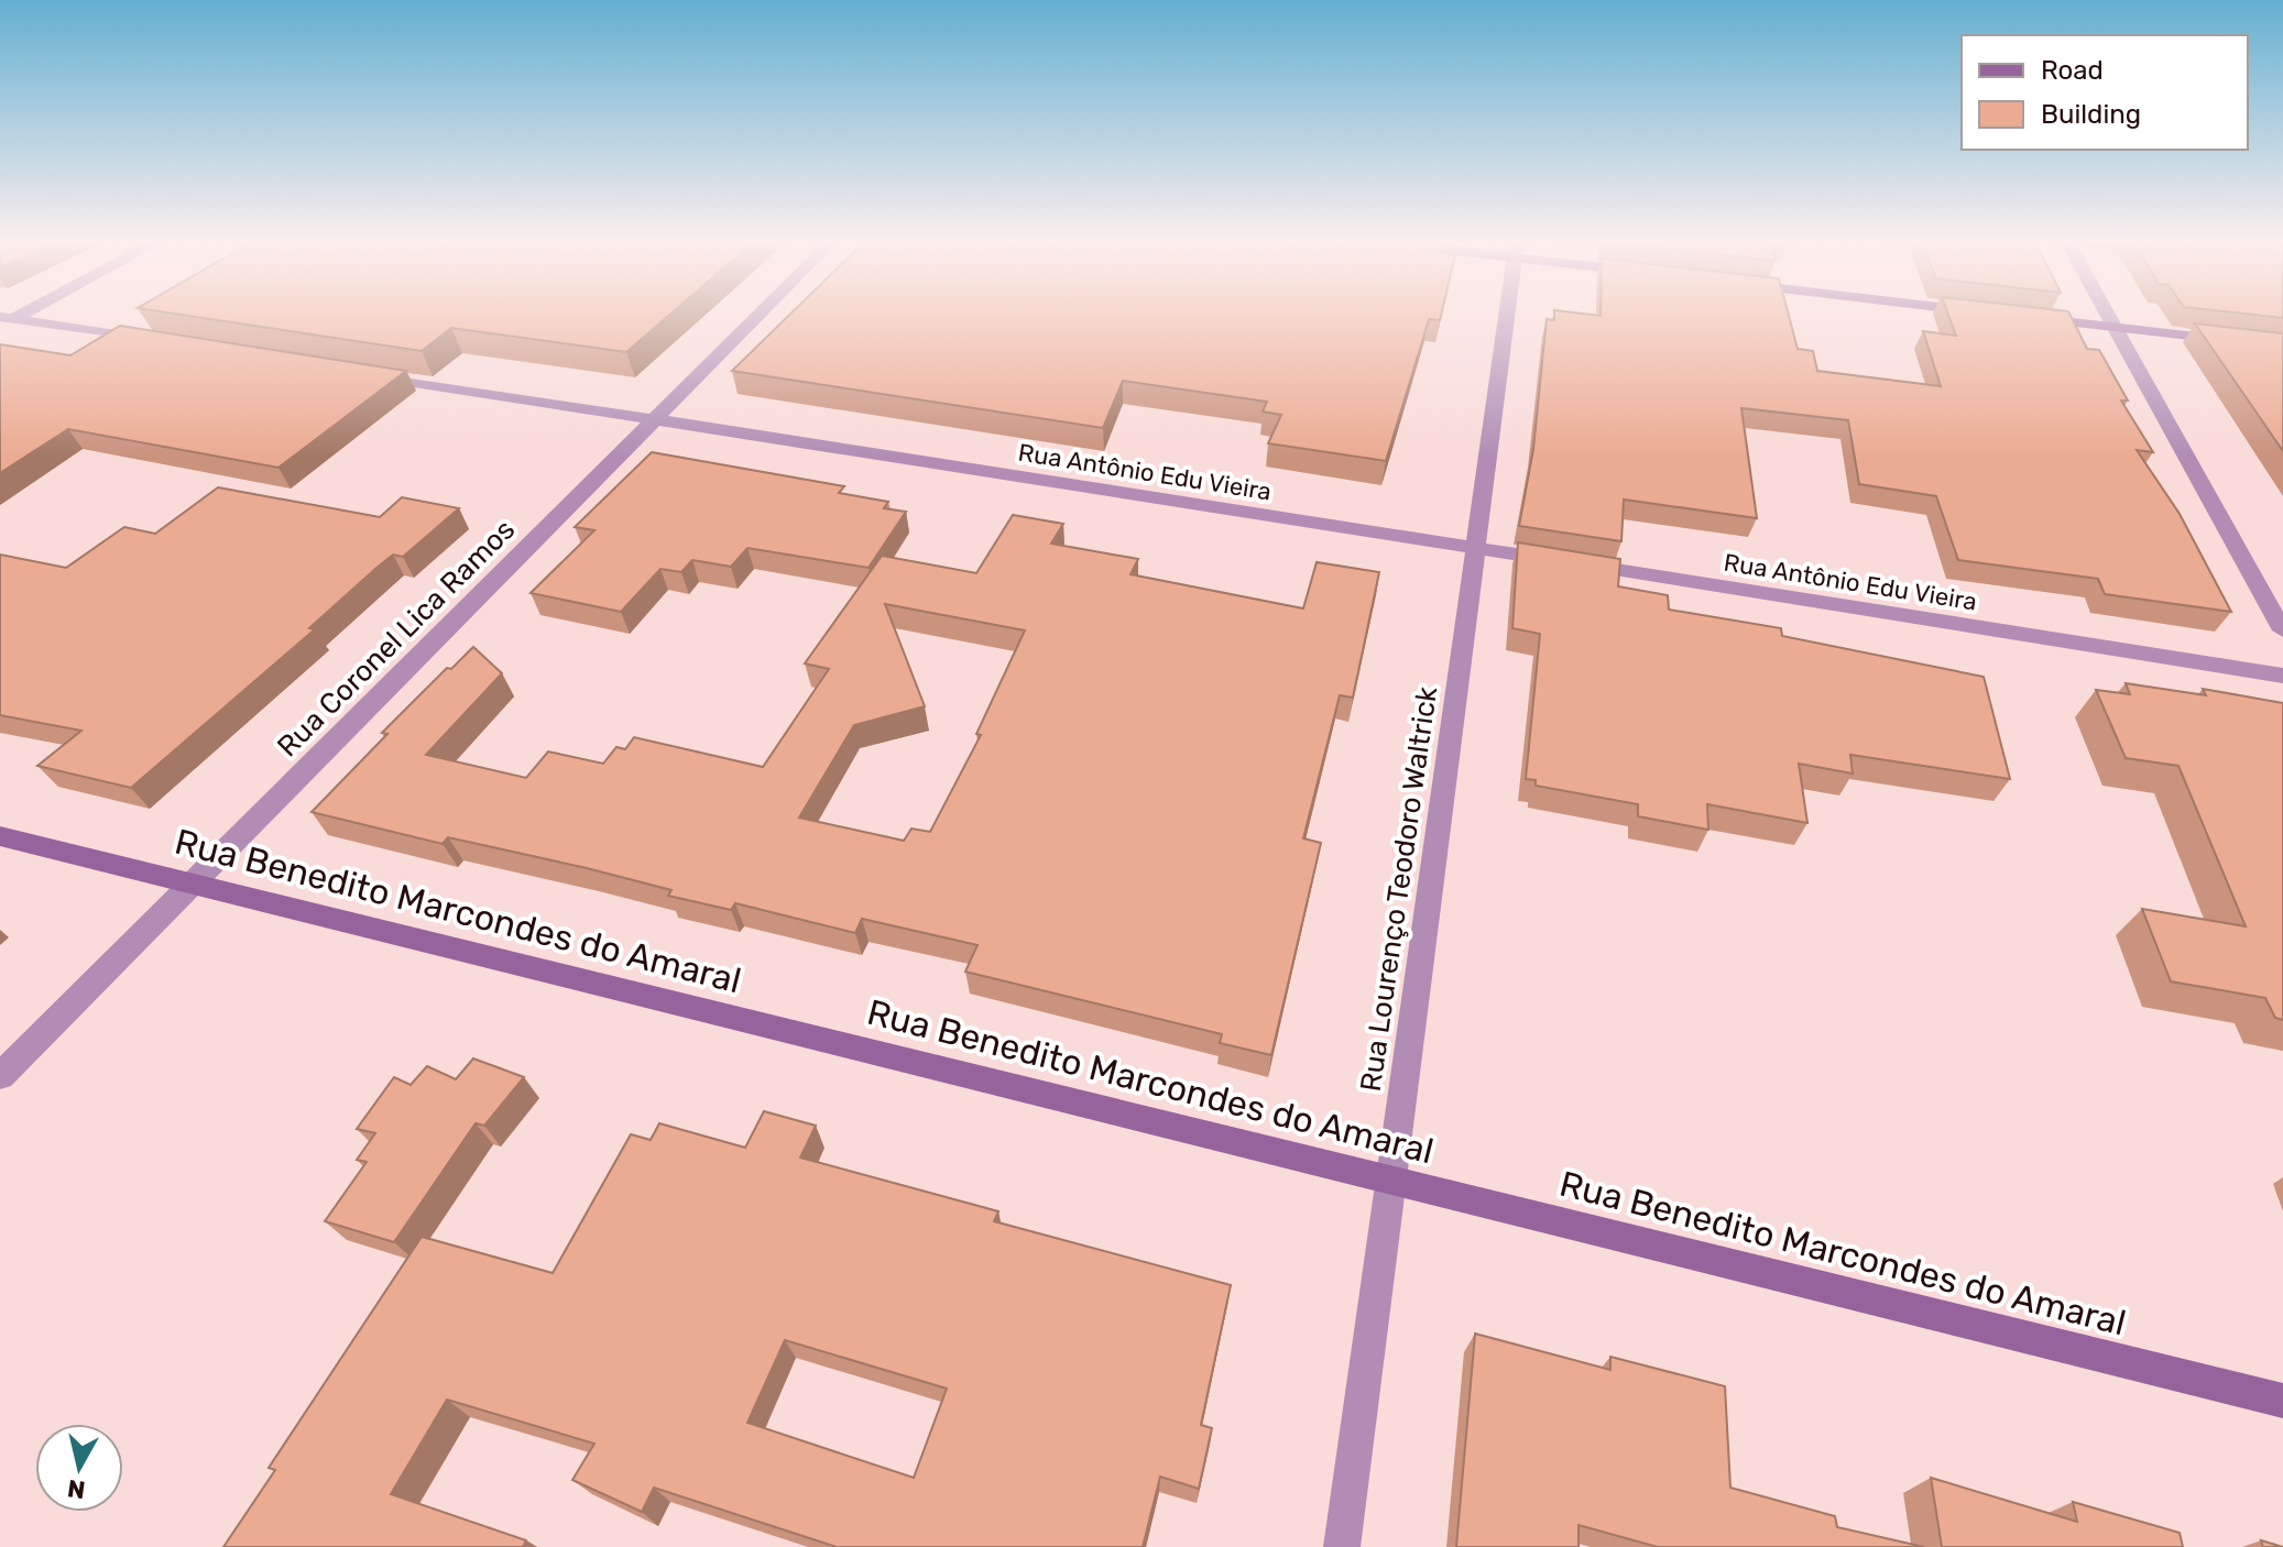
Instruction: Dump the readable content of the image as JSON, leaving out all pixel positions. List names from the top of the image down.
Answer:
{
  "streets": {
    "main road": ["Rua Benedito Marcondes do Amaral"],
    "street": ["Rua Antônio Edu Vieira", "Rua Coronel Lica Ramos", "Rua Lourenço Teodoro Waltrick"]
  },
  "crossings": [
    ["Rua Antônio Edu Vieira", "Rua Coronel Lica Ramos"],
    ["Rua Antônio Edu Vieira", "Rua Lourenço Teodoro Waltrick"],
    ["Rua Coronel Lica Ramos", "Rua Benedito Marcondes do Amaral"],
    ["Rua Lourenço Teodoro Waltrick", "Rua Benedito Marcondes do Amaral"]
  ],
  "legend": ["Road", "Building"],
  "north": "bottom"
}
